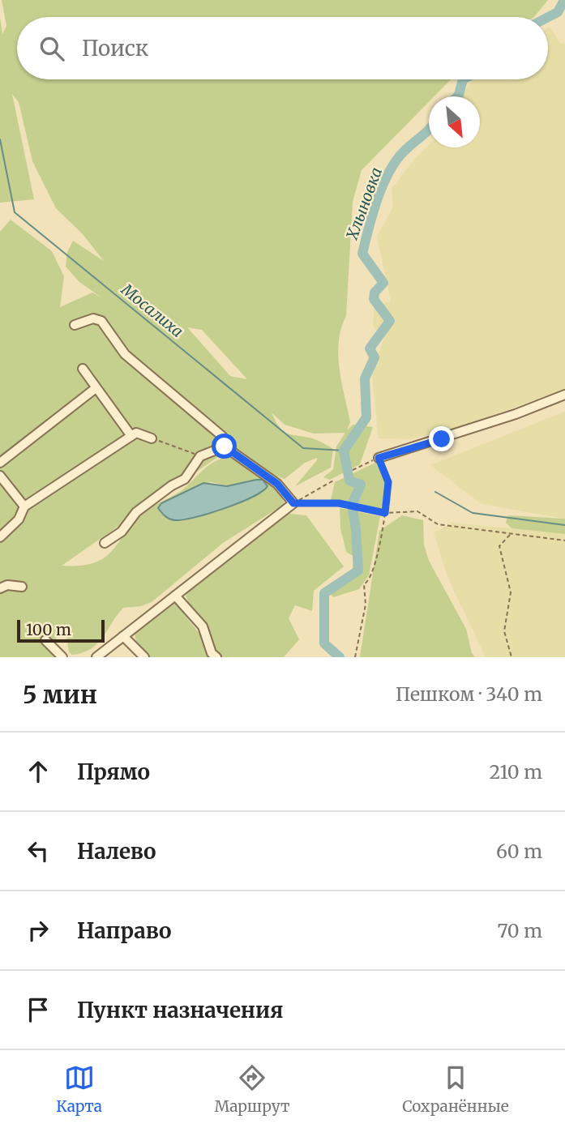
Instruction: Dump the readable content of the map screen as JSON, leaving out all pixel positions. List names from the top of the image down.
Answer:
{
  "water": ["Хлыновка", "Мосалиха"],
  "scale_bar": "100 m",
  "north": "bottom right",
  "page": {
    "search": "Поиск",
    "scale": "100 m",
    "heading": ["5 мин", "Пешком · 340 m"],
    "list": [
      ["Прямо", "210 m"],
      ["Налево", "60 m"],
      ["Направо", "70 m"],
      "Пункт назначения"
    ],
    "nav": ["Карта", "Маршрут", "Сохранённые"]
  }
}
